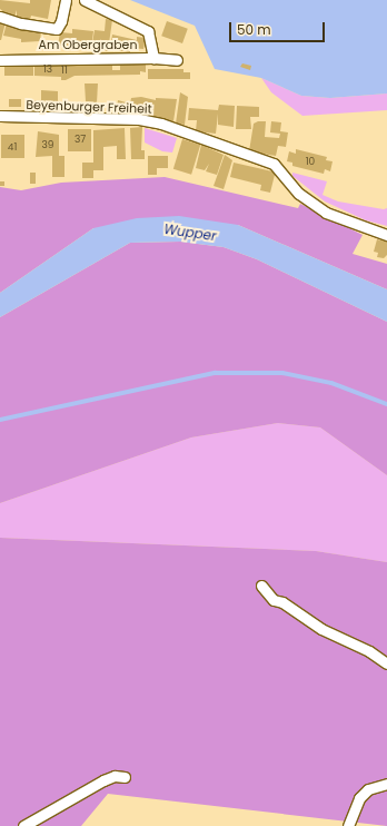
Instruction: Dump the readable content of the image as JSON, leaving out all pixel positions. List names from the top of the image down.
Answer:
{
  "streets": {
    "street": ["Am Obergraben", "Beyenburger Freiheit"]
  },
  "water": ["Wupper"],
  "house_numbers": [
    "13",
    "11",
    "37",
    "39",
    "41",
    "10"
  ],
  "scale_bar": "50 m"
}
